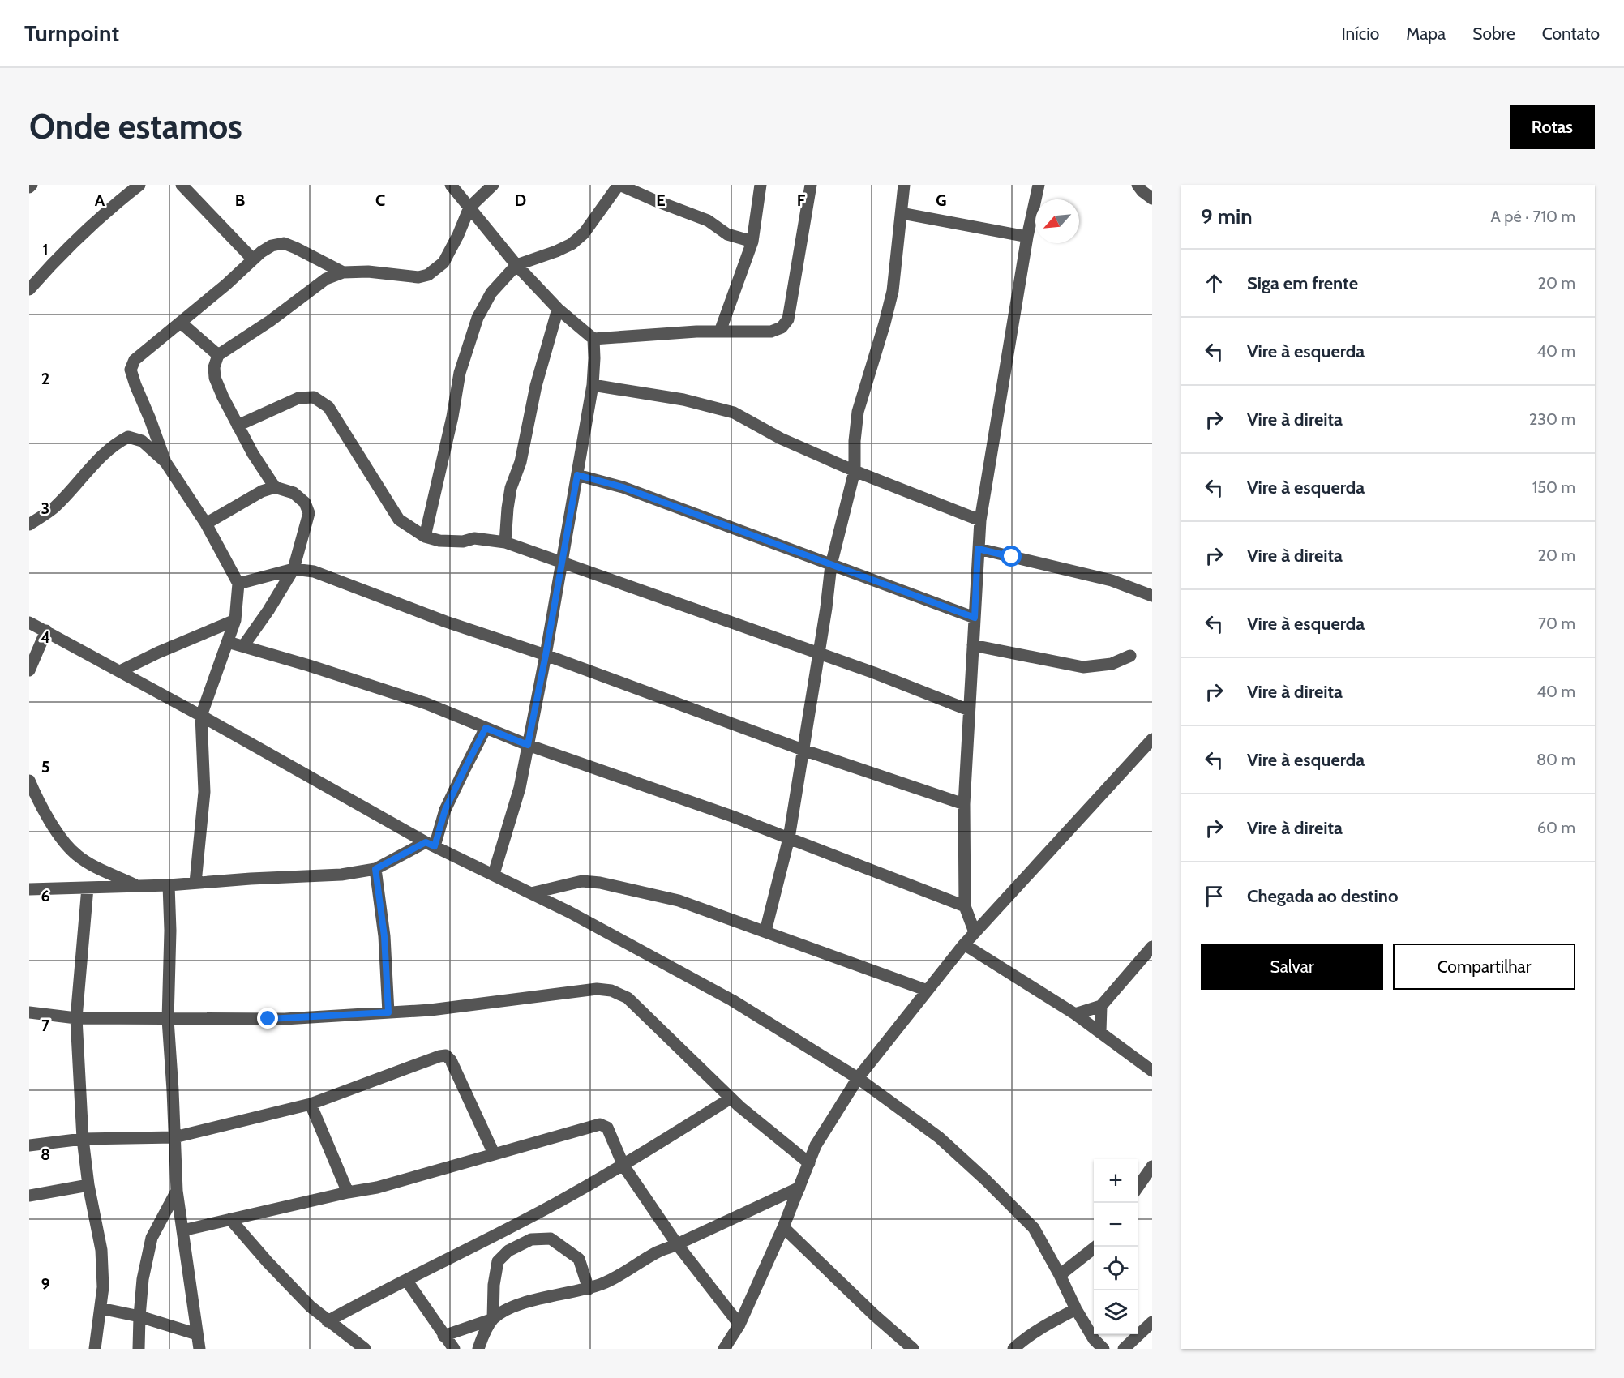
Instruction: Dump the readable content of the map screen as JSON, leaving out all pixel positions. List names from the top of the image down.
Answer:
{
  "north": "bottom left",
  "page": {
    "header": "Turnpoint",
    "nav": [
      "Início",
      "Mapa",
      "Sobre",
      "Contato"
    ],
    "buttons": [
      "Rotas",
      ["Salvar", "Compartilhar"]
    ],
    "title": "Onde estamos",
    "heading": ["9 min", "A pé · 710 m"],
    "list": [
      ["Siga em frente", "20 m"],
      ["Vire à esquerda", "40 m"],
      ["Vire à direita", "230 m"],
      ["Vire à esquerda", "150 m"],
      ["Vire à direita", "20 m"],
      ["Vire à esquerda", "70 m"],
      ["Vire à direita", "40 m"],
      ["Vire à esquerda", "80 m"],
      ["Vire à direita", "60 m"],
      "Chegada ao destino"
    ],
    "map_buttons": ["+", "−"]
  },
  "grid": {
    "columns": [
      "A",
      "B",
      "C",
      "D",
      "E",
      "F",
      "G"
    ],
    "rows": [
      "1",
      "2",
      "3",
      "4",
      "5",
      "6",
      "7",
      "8",
      "9"
    ]
  }
}
